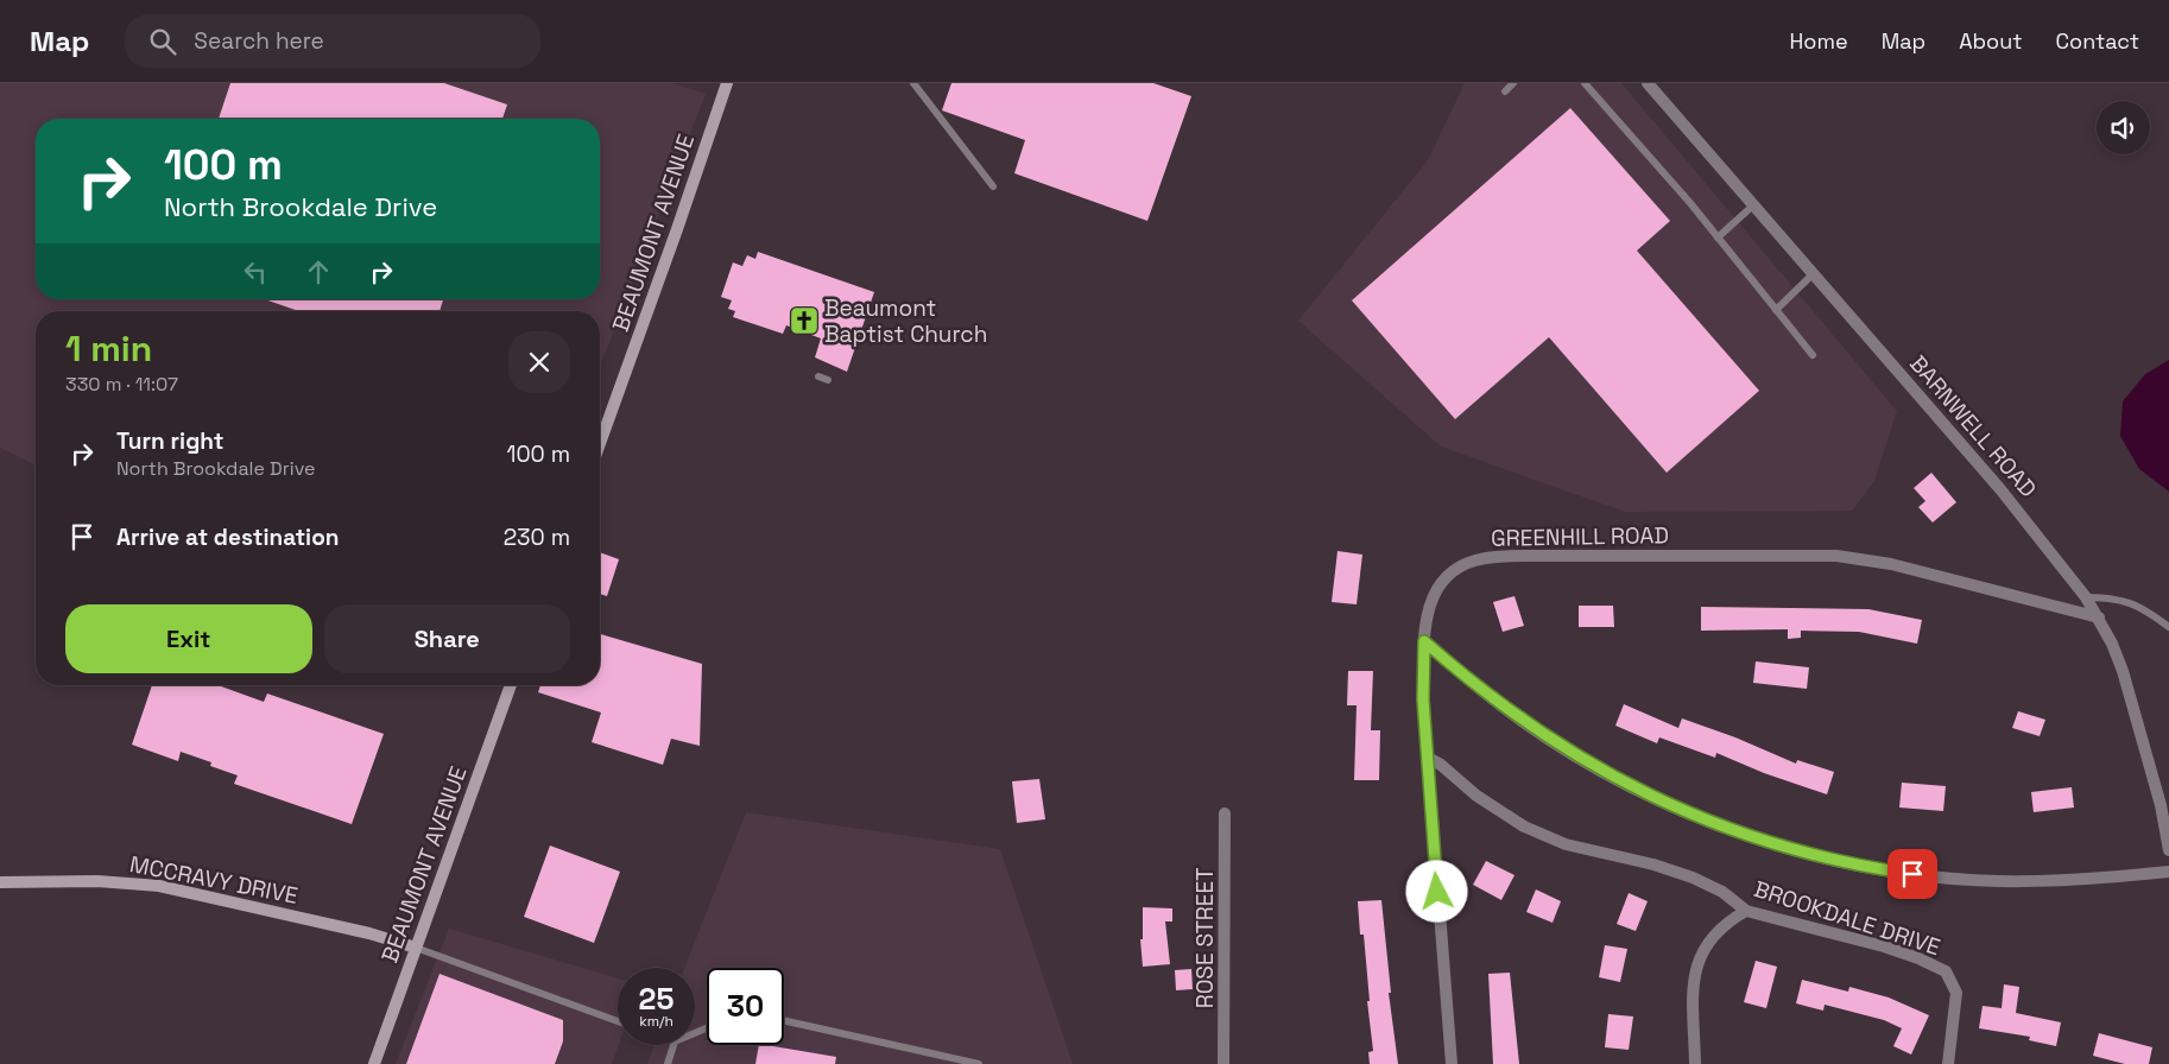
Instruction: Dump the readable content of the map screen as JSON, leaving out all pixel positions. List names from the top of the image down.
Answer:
{
  "streets": {
    "street": [
      "BEAUMONT AVENUE",
      "BARNWELL ROAD",
      "GREENHILL ROAD",
      "MCCRAVY DRIVE",
      "BROOKDALE DRIVE",
      "ROSE STREET"
    ]
  },
  "crossings": [
    ["BEAUMONT AVENUE", "MCCRAVY DRIVE"],
    ["BARNWELL ROAD", "GREENHILL ROAD"],
    ["GREENHILL ROAD", "BROOKDALE DRIVE"]
  ],
  "places": {
    "church": ["Beaumont Baptist Church"]
  },
  "page": {
    "header": "Map",
    "search": "Search here",
    "nav": [
      "Home",
      "Map",
      "About",
      "Contact"
    ],
    "turn": ["100 m", "North Brookdale Drive"],
    "heading": ["1 min", "330 m · 11:07"],
    "list": [
      {
        "name": "Turn right",
        "note": "North Brookdale Drive",
        "value": "100 m"
      },
      {
        "name": "Arrive at destination",
        "value": "230 m"
      }
    ],
    "buttons": ["Exit", "Share"],
    "speed": "25 km/h",
    "limit": "30"
  }
}
